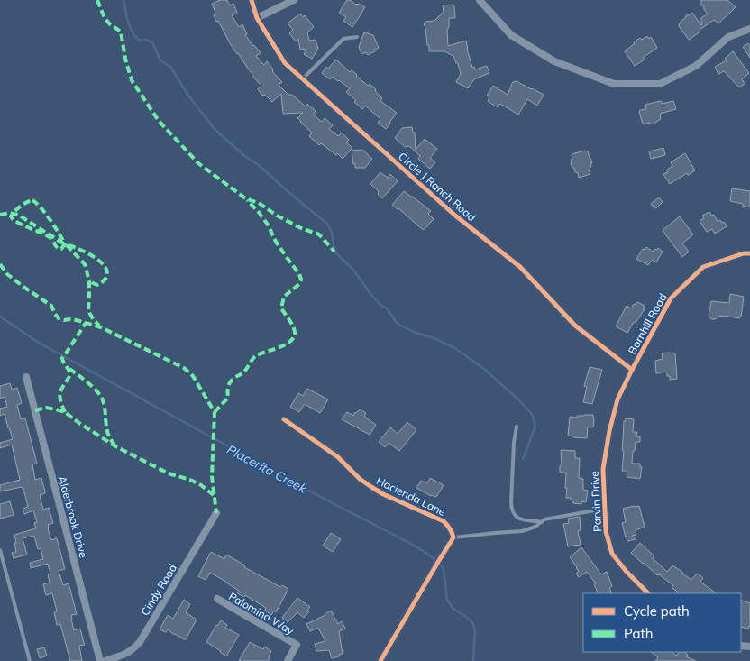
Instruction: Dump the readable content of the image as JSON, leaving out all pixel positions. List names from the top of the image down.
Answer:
{
  "streets": {
    "street": [
      "Circle J Ranch Road",
      "Barnhill Road",
      "Hacienda Lane",
      "Parvin Drive",
      "Alderbrook Drive",
      "Cindy Road",
      "Palomino Way"
    ]
  },
  "crossings": [
    ["Circle J Ranch Road", "Barnhill Road"],
    ["Circle J Ranch Road", "Parvin Drive"],
    ["Barnhill Road", "Parvin Drive"]
  ],
  "water": ["Placerita Creek"],
  "legend": ["Cycle path", "Path"]
}
